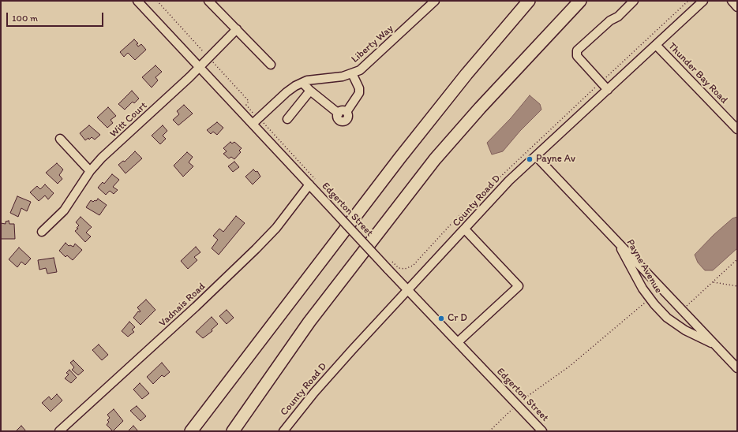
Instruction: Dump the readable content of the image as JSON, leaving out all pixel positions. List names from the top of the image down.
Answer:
{
  "streets": {
    "street": [
      "Liberty Way",
      "Thunder Bay Road",
      "Witt Court",
      "County Road D",
      "Edgerton Street",
      "Payne Avenue",
      "Vadnais Road"
    ]
  },
  "crossings": [
    ["Liberty Way", "Edgerton Street"],
    ["Thunder Bay Road", "County Road D"],
    ["Witt Court", "Edgerton Street"],
    ["County Road D", "Edgerton Street"],
    ["County Road D", "Payne Avenue"],
    ["Edgerton Street", "Vadnais Road"]
  ],
  "places": ["Payne Av", "Cr D"],
  "scale_bar": "100 m"
}
